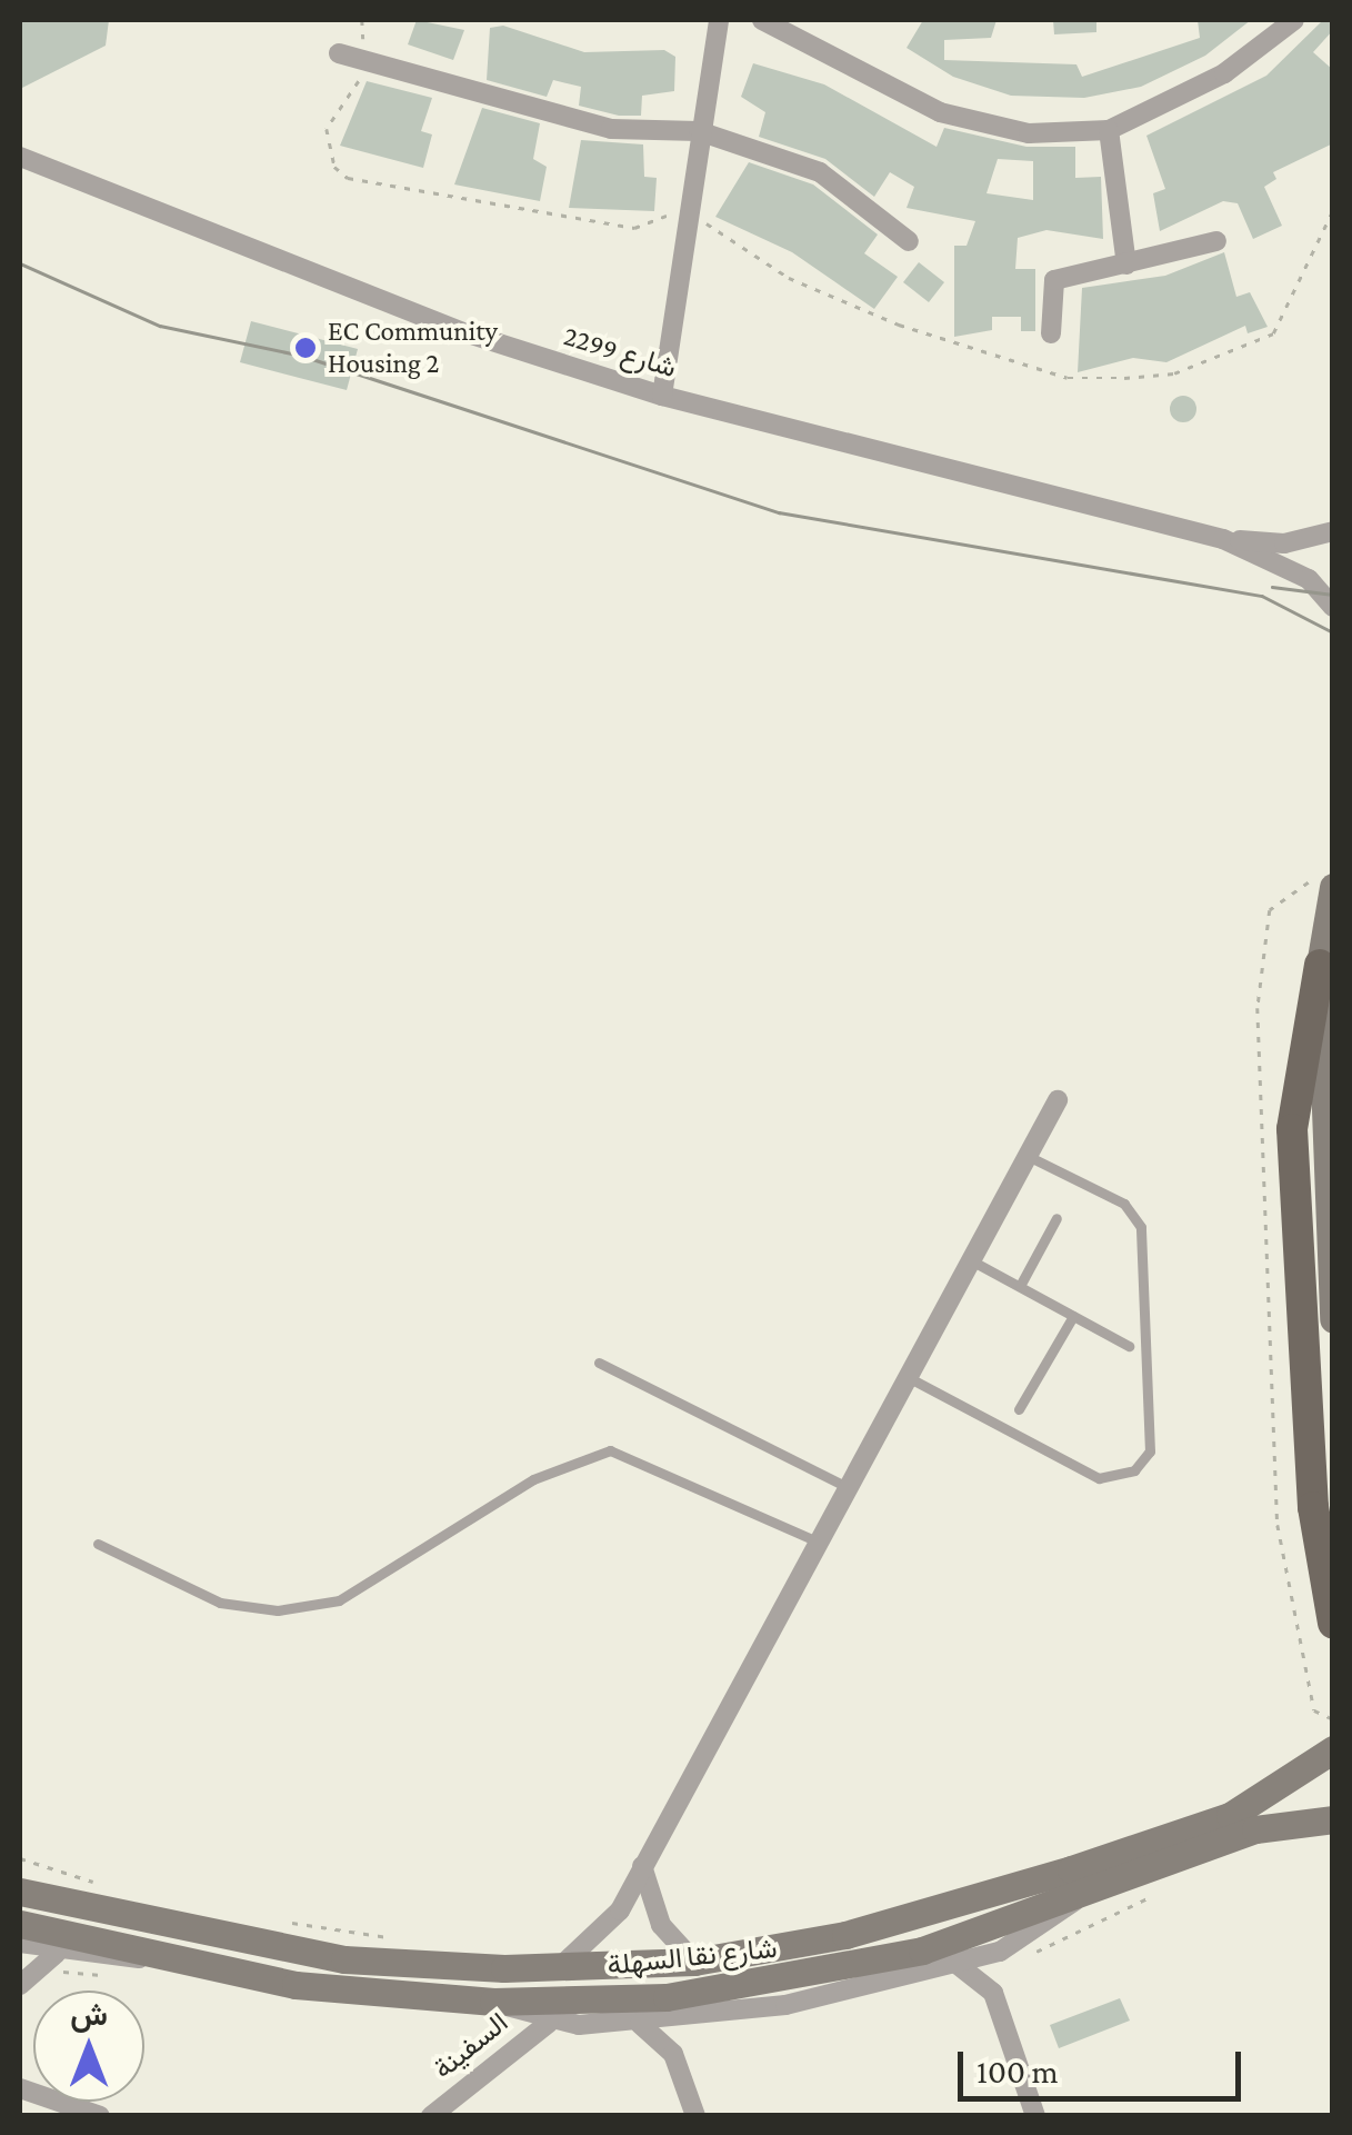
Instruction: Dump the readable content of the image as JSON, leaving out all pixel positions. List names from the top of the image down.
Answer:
{
  "streets": {
    "street": ["شارع 2299", "شارع نقا السهلة", "السفينة"]
  },
  "crossings": [
    ["شارع نقا السهلة", "السفينة"]
  ],
  "places": ["EC Community Housing 2"],
  "scale_bar": "100 m",
  "north": "top"
}
